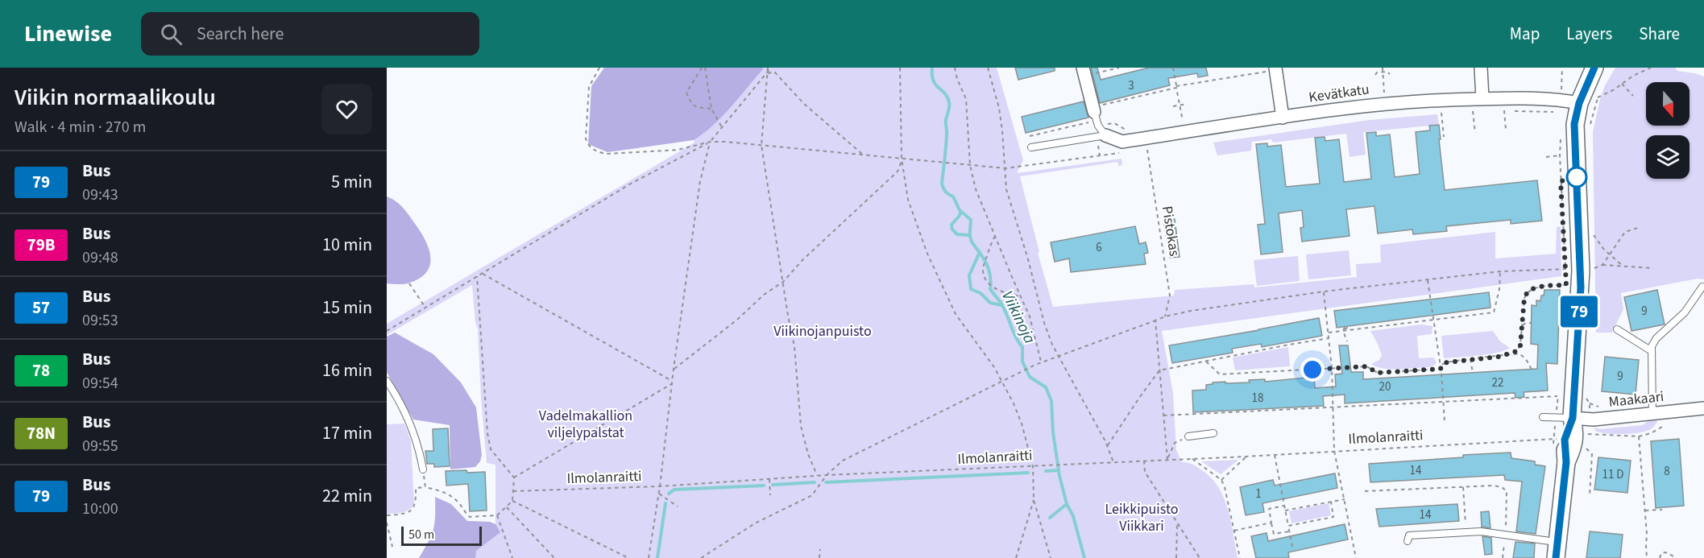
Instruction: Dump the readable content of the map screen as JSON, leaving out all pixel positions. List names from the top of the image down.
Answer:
{
  "streets": {
    "street": ["Kevätkatu", "Maakaari"],
    "path": ["Pistokas", "Ilmolanraitti"]
  },
  "water": ["Viikinoja"],
  "parks": ["Viikinojanpuisto", "Vadelmakallion viljelypalstat", "Leikkipuisto Viikkari"],
  "lines": ["bus line 79"],
  "house_numbers": [
    "3",
    "6",
    "9",
    "9",
    "22",
    "20",
    "18",
    "14",
    "8",
    "11 D",
    "1",
    "14"
  ],
  "scale_bar": "50 m",
  "north": "bottom",
  "page": {
    "header": "Linewise",
    "search": "Search here",
    "nav": ["Map", "Layers", "Share"],
    "heading": ["Viikin normaalikoulu", "Walk · 4 min · 270 m"],
    "on_map": "79",
    "list": [
      {
        "mark": "79",
        "name": "Bus",
        "note": "09:43",
        "value": "5 min"
      },
      {
        "mark": "79B",
        "name": "Bus",
        "note": "09:48",
        "value": "10 min"
      },
      {
        "mark": "57",
        "name": "Bus",
        "note": "09:53",
        "value": "15 min"
      },
      {
        "mark": "78",
        "name": "Bus",
        "note": "09:54",
        "value": "16 min"
      },
      {
        "mark": "78N",
        "name": "Bus",
        "note": "09:55",
        "value": "17 min"
      },
      {
        "mark": "79",
        "name": "Bus",
        "note": "10:00",
        "value": "22 min"
      }
    ],
    "scale": "50 m"
  }
}
